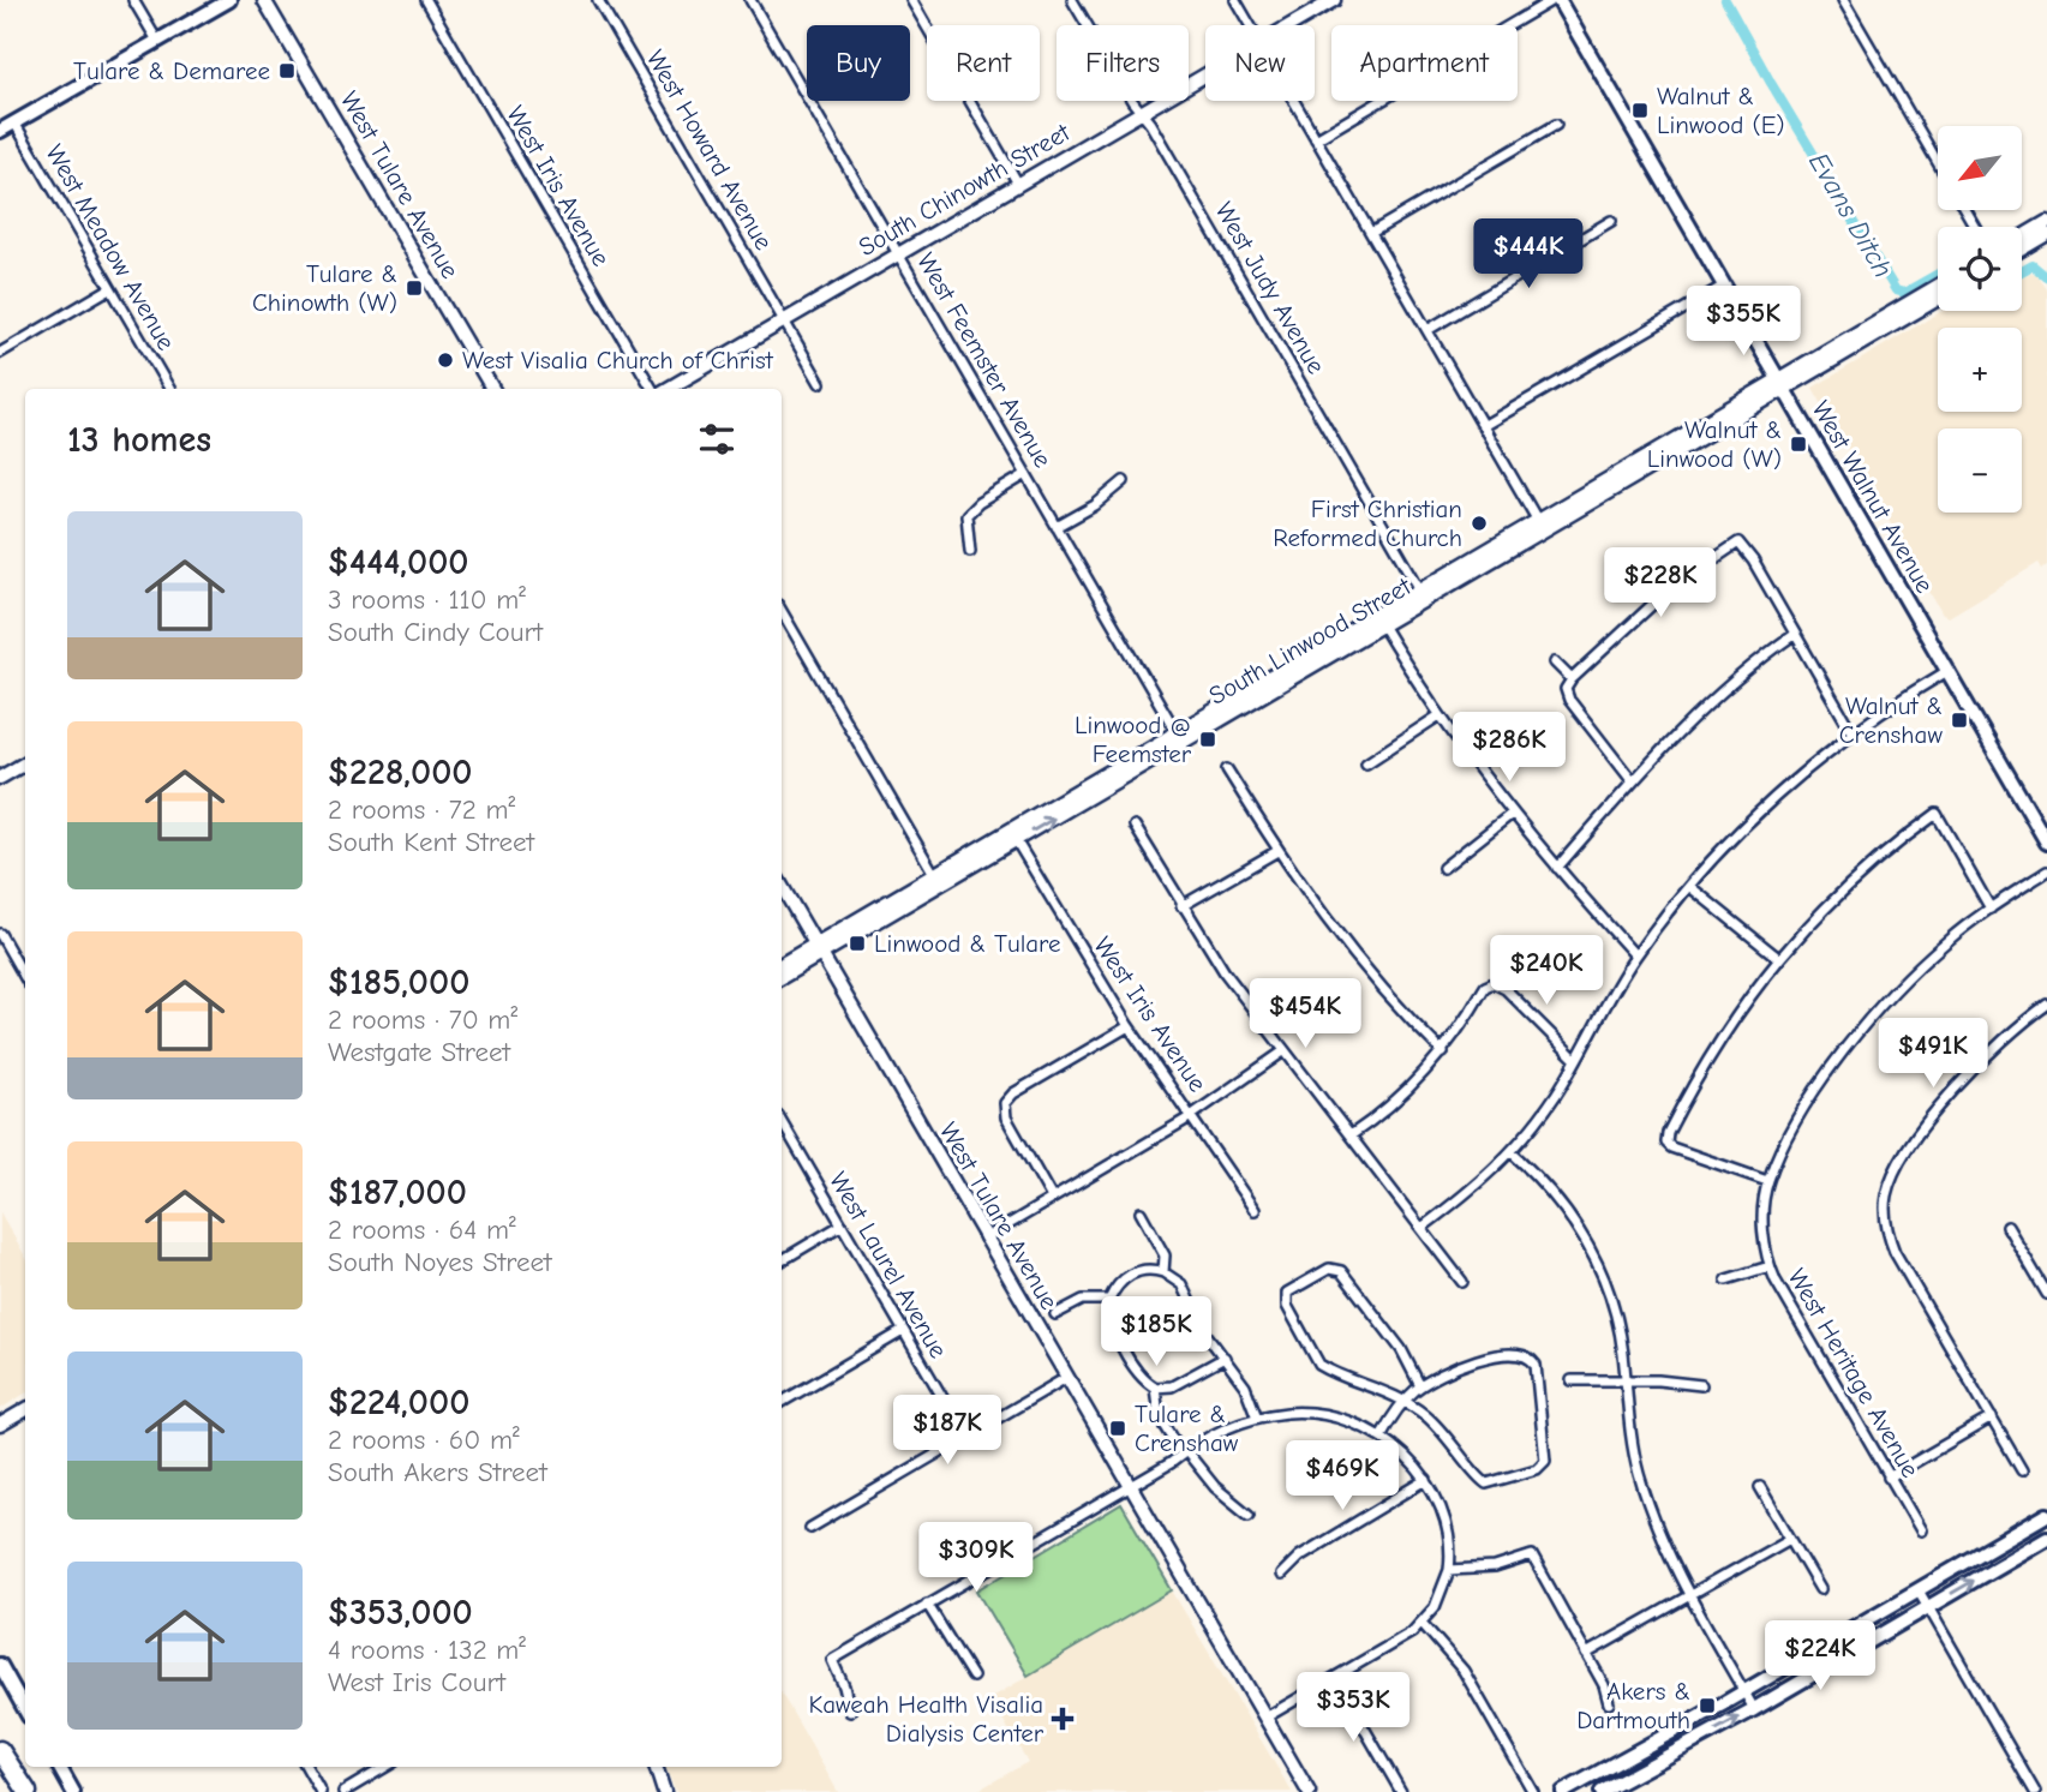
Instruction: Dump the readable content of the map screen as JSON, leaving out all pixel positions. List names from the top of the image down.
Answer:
{
  "streets": {
    "main road": ["West Walnut Avenue"],
    "street": [
      "West Howard Avenue",
      "West Tulare Avenue",
      "West Iris Avenue",
      "South Chinowth Street",
      "West Meadow Avenue",
      "West Judy Avenue",
      "West Feemster Avenue",
      "South Linwood Street",
      "West Laurel Avenue",
      "West Heritage Avenue"
    ]
  },
  "crossings": [
    ["West Howard Avenue", "South Chinowth Street"],
    ["West Tulare Avenue", "South Linwood Street"],
    ["West Iris Avenue", "South Linwood Street"],
    ["South Chinowth Street", "West Judy Avenue"],
    ["South Chinowth Street", "West Feemster Avenue"],
    ["West Judy Avenue", "South Linwood Street"],
    ["West Feemster Avenue", "South Linwood Street"],
    ["West Walnut Avenue", "South Linwood Street"]
  ],
  "water": ["Evans Ditch"],
  "places": {
    "transit": [
      "Tulare & Demaree",
      "Walnut & Linwood (E)",
      "Tulare & Chinowth (W)",
      "Walnut & Linwood (W)",
      "Walnut & Crenshaw",
      "Linwood @ Feemster",
      "Linwood & Tulare",
      "Tulare & Crenshaw",
      "Akers & Dartmouth"
    ],
    "other": ["West Visalia Church of Christ", "First Christian Reformed Church"],
    "health": ["Kaweah Health Visalia Dialysis Center"]
  },
  "north": "bottom left",
  "page": {
    "chip": [
      "Buy",
      "Rent",
      "Filters",
      "New",
      "Apartment"
    ],
    "map_buttons": ["+", "−"],
    "price": [
      "$444K",
      "$355K",
      "$228K",
      "$286K",
      "$240K",
      "$454K",
      "$491K",
      "$185K",
      "$187K",
      "$469K",
      "$309K",
      "$224K",
      "$353K"
    ],
    "heading": "13 homes",
    "list": [
      {
        "name": "$444,000",
        "note": "3 rooms · 110 m² · South Cindy Court"
      },
      {
        "name": "$228,000",
        "note": "2 rooms · 72 m² · South Kent Street"
      },
      {
        "name": "$185,000",
        "note": "2 rooms · 70 m² · Westgate Street"
      },
      {
        "name": "$187,000",
        "note": "2 rooms · 64 m² · South Noyes Street"
      },
      {
        "name": "$224,000",
        "note": "2 rooms · 60 m² · South Akers Street"
      },
      {
        "name": "$353,000",
        "note": "4 rooms · 132 m² · West Iris Court"
      }
    ]
  }
}
